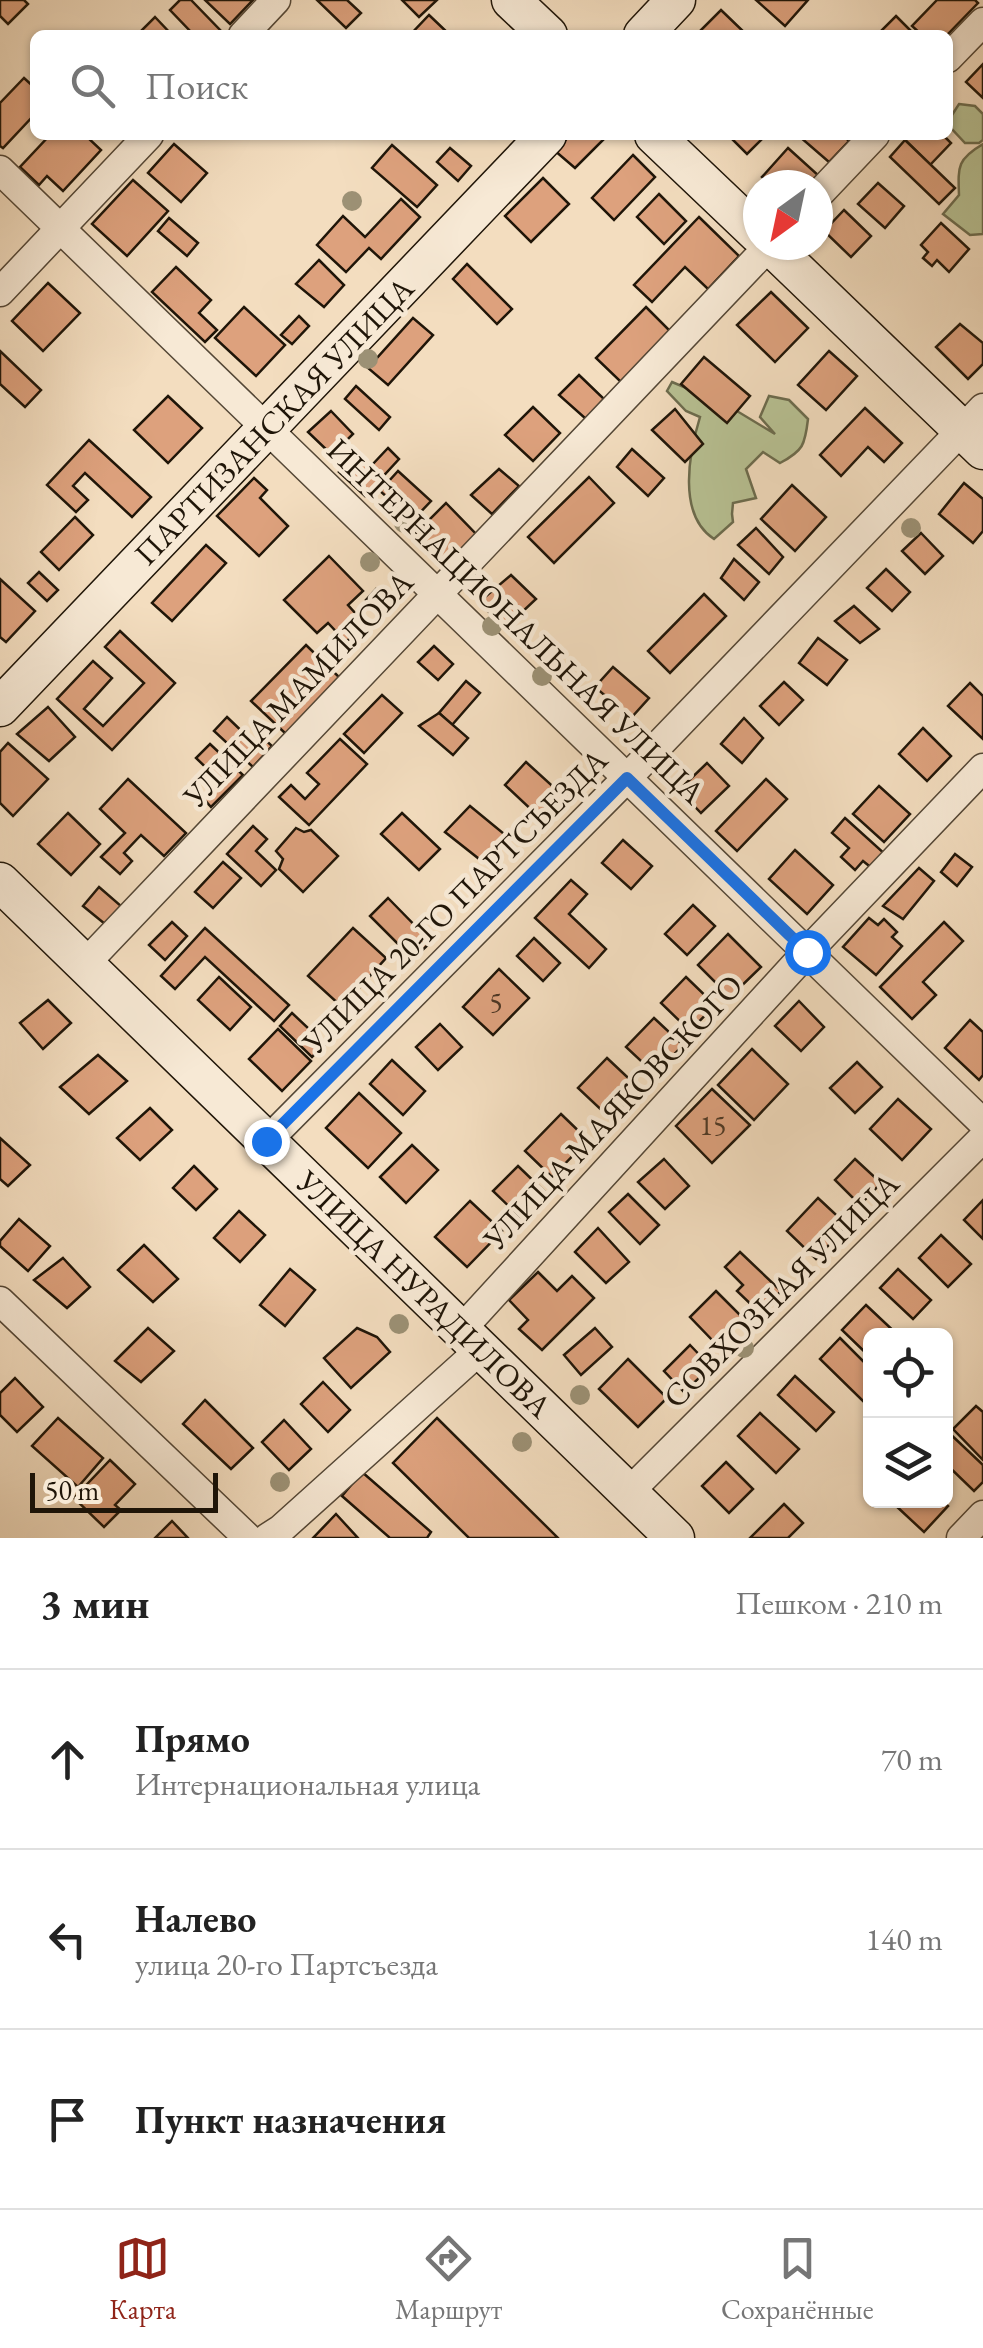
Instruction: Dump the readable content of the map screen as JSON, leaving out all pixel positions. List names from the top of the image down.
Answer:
{
  "streets": {
    "street": [
      "ПАРТИЗАНСКАЯ УЛИЦА",
      "ИНТЕРНАЦИОНАЛЬНАЯ УЛИЦА",
      "УЛИЦА МАМИЛОВА",
      "УЛИЦА 20-ГО ПАРТСЪЕЗДА",
      "УЛИЦА МАЯКОВСКОГО",
      "СОВХОЗНАЯ УЛИЦА",
      "УЛИЦА НУРАДИЛОВА"
    ]
  },
  "crossings": [
    ["ПАРТИЗАНСКАЯ УЛИЦА", "ИНТЕРНАЦИОНАЛЬНАЯ УЛИЦА"],
    ["ИНТЕРНАЦИОНАЛЬНАЯ УЛИЦА", "УЛИЦА МАМИЛОВА"],
    ["ИНТЕРНАЦИОНАЛЬНАЯ УЛИЦА", "УЛИЦА 20-ГО ПАРТСЪЕЗДА"],
    ["ИНТЕРНАЦИОНАЛЬНАЯ УЛИЦА", "УЛИЦА МАЯКОВСКОГО"],
    ["УЛИЦА МАМИЛОВА", "УЛИЦА НУРАДИЛОВА"],
    ["УЛИЦА 20-ГО ПАРТСЪЕЗДА", "УЛИЦА НУРАДИЛОВА"],
    ["УЛИЦА МАЯКОВСКОГО", "УЛИЦА НУРАДИЛОВА"],
    ["СОВХОЗНАЯ УЛИЦА", "УЛИЦА НУРАДИЛОВА"]
  ],
  "house_numbers": ["5", "15"],
  "scale_bar": "50 m",
  "north": "bottom left",
  "page": {
    "search": "Поиск",
    "scale": "50 m",
    "heading": ["3 мин", "Пешком · 210 m"],
    "list": [
      ["Прямо", "Интернациональная улица", "70 m"],
      ["Налево", "улица 20-го Партсъезда", "140 m"],
      "Пункт назначения"
    ],
    "nav": ["Карта", "Маршрут", "Сохранённые"]
  }
}
